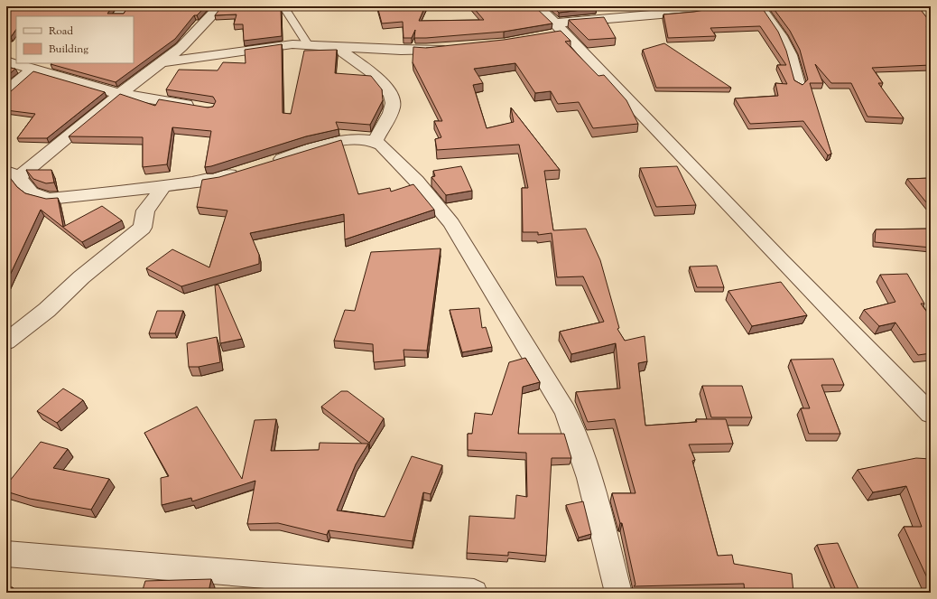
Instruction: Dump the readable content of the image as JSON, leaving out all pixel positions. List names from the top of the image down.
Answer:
{
  "legend": ["Road", "Building"]
}
